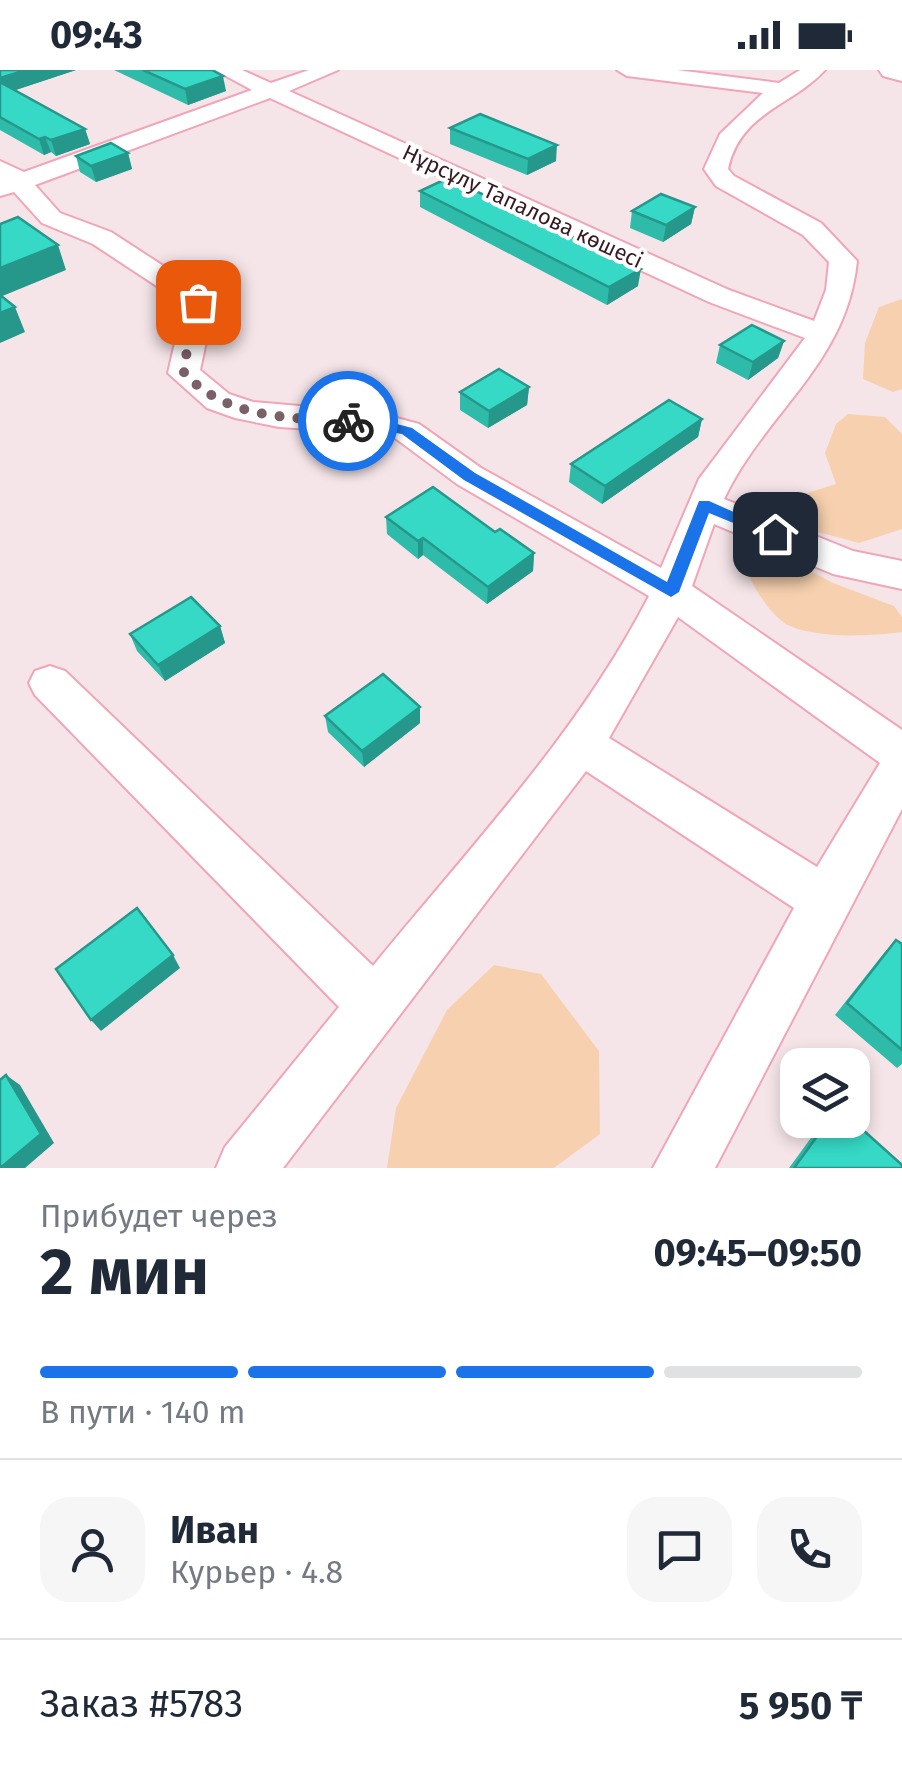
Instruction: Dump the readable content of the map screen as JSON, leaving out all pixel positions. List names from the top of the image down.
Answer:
{
  "streets": {
    "street": ["Нұрсұлу Тапалова көшесі"]
  },
  "page": {
    "status": "09:43",
    "heading": ["2 мин", "Прибудет через", "09:45–09:50"],
    "panel": [
      "Иван",
      "Курьер · 4.8",
      "Заказ #5783",
      "5 950 ₸"
    ],
    "bar": "В пути · 140 m"
  }
}
